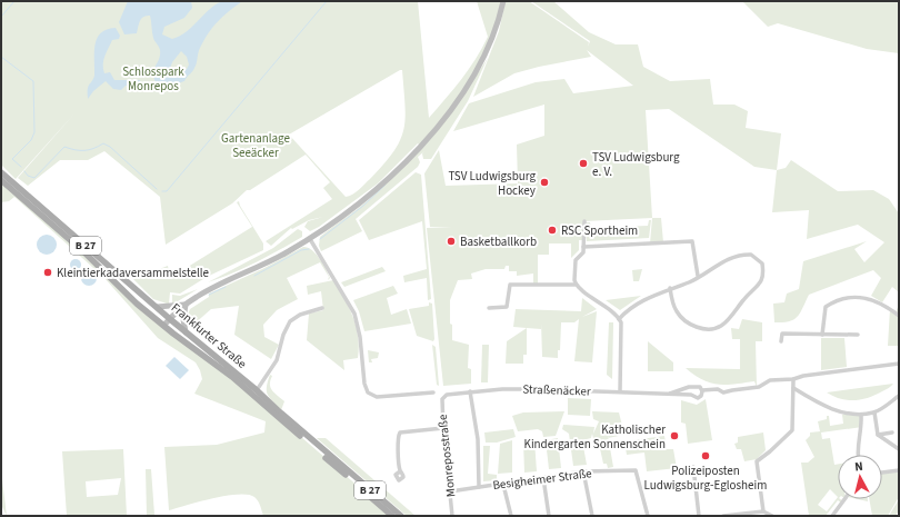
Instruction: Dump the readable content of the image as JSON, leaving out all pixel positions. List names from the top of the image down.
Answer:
{
  "streets": {
    "main road": ["B 27", "Frankfurter Straße"],
    "street": ["Straßenäcker", "Monreposstraße", "Besigheimer Straße"]
  },
  "crossings": [
    ["Straßenäcker", "Monreposstraße"],
    ["Monreposstraße", "Besigheimer Straße"]
  ],
  "parks": ["Schlosspark Monrepos", "Gartenanlage Seeäcker"],
  "places": [
    "TSV Ludwigsburg e. V.",
    "TSV Ludwigsburg Hockey",
    "RSC Sportheim",
    "Basketballkorb",
    "Kleintierkadaversammelstelle",
    "Katholischer Kindergarten Sonnenschein",
    "Polizeiposten Ludwigsburg-Eglosheim"
  ],
  "north": "top"
}
